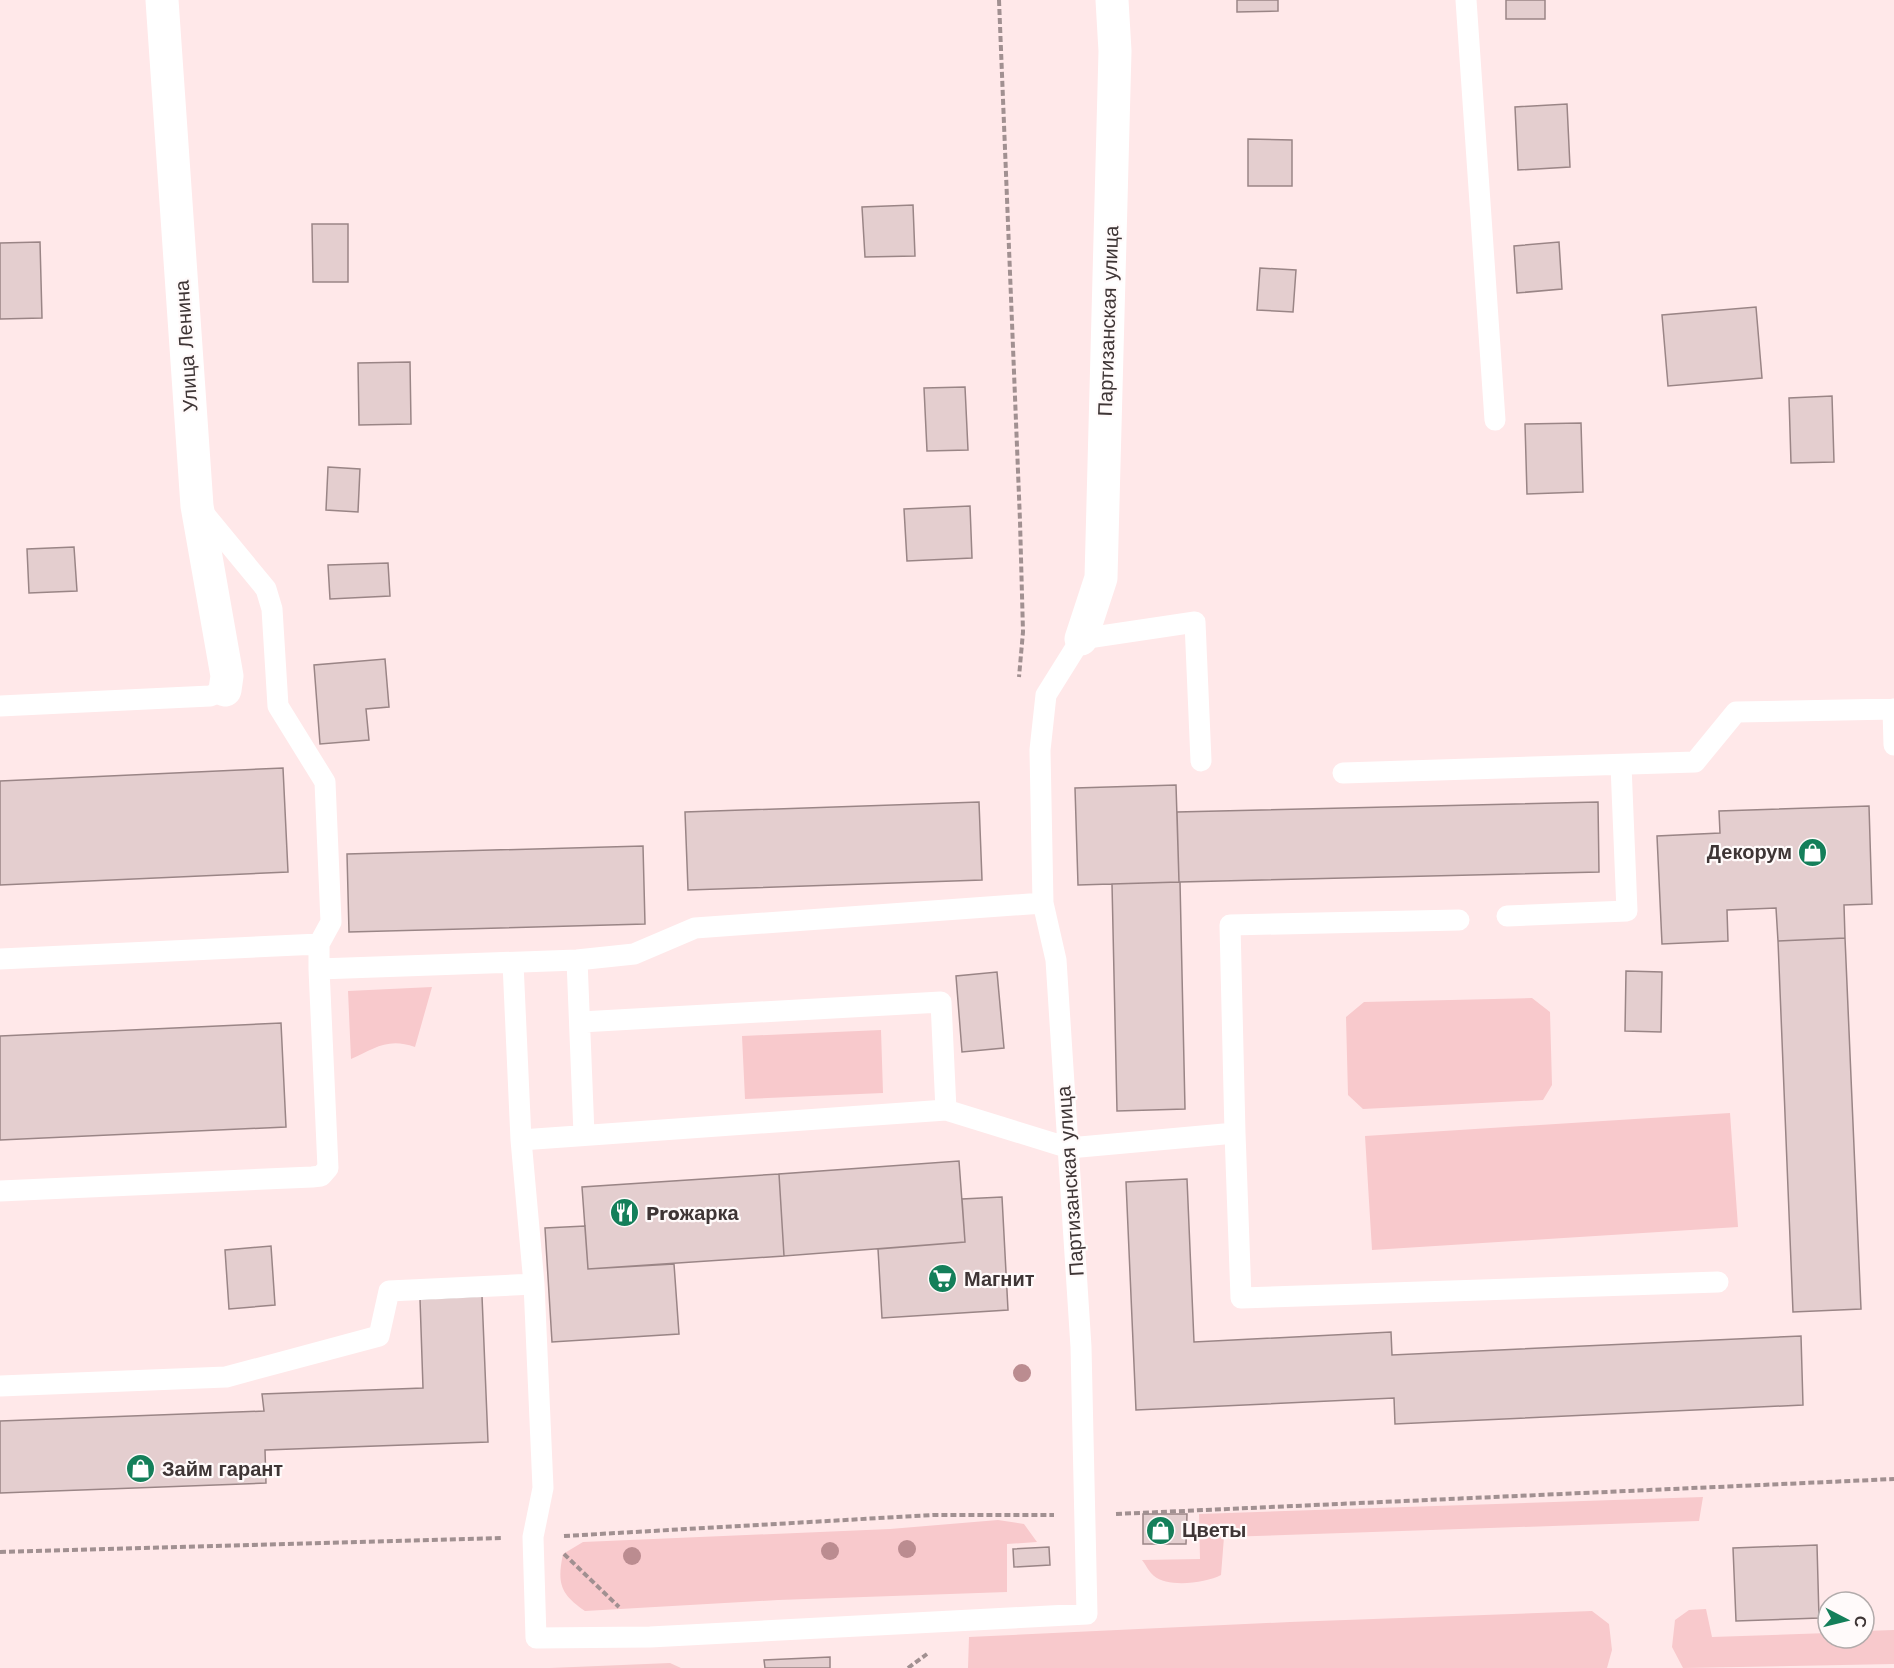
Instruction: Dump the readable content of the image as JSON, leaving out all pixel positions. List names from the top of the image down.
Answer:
{
  "streets": {
    "street": ["Партизанская улица", "Улица Ленина"]
  },
  "places": {
    "shop": ["Декорум", "Займ гарант", "Цветы"],
    "restaurant": ["Proжарка"],
    "supermarket": ["Магнит"]
  },
  "north": "right"
}
